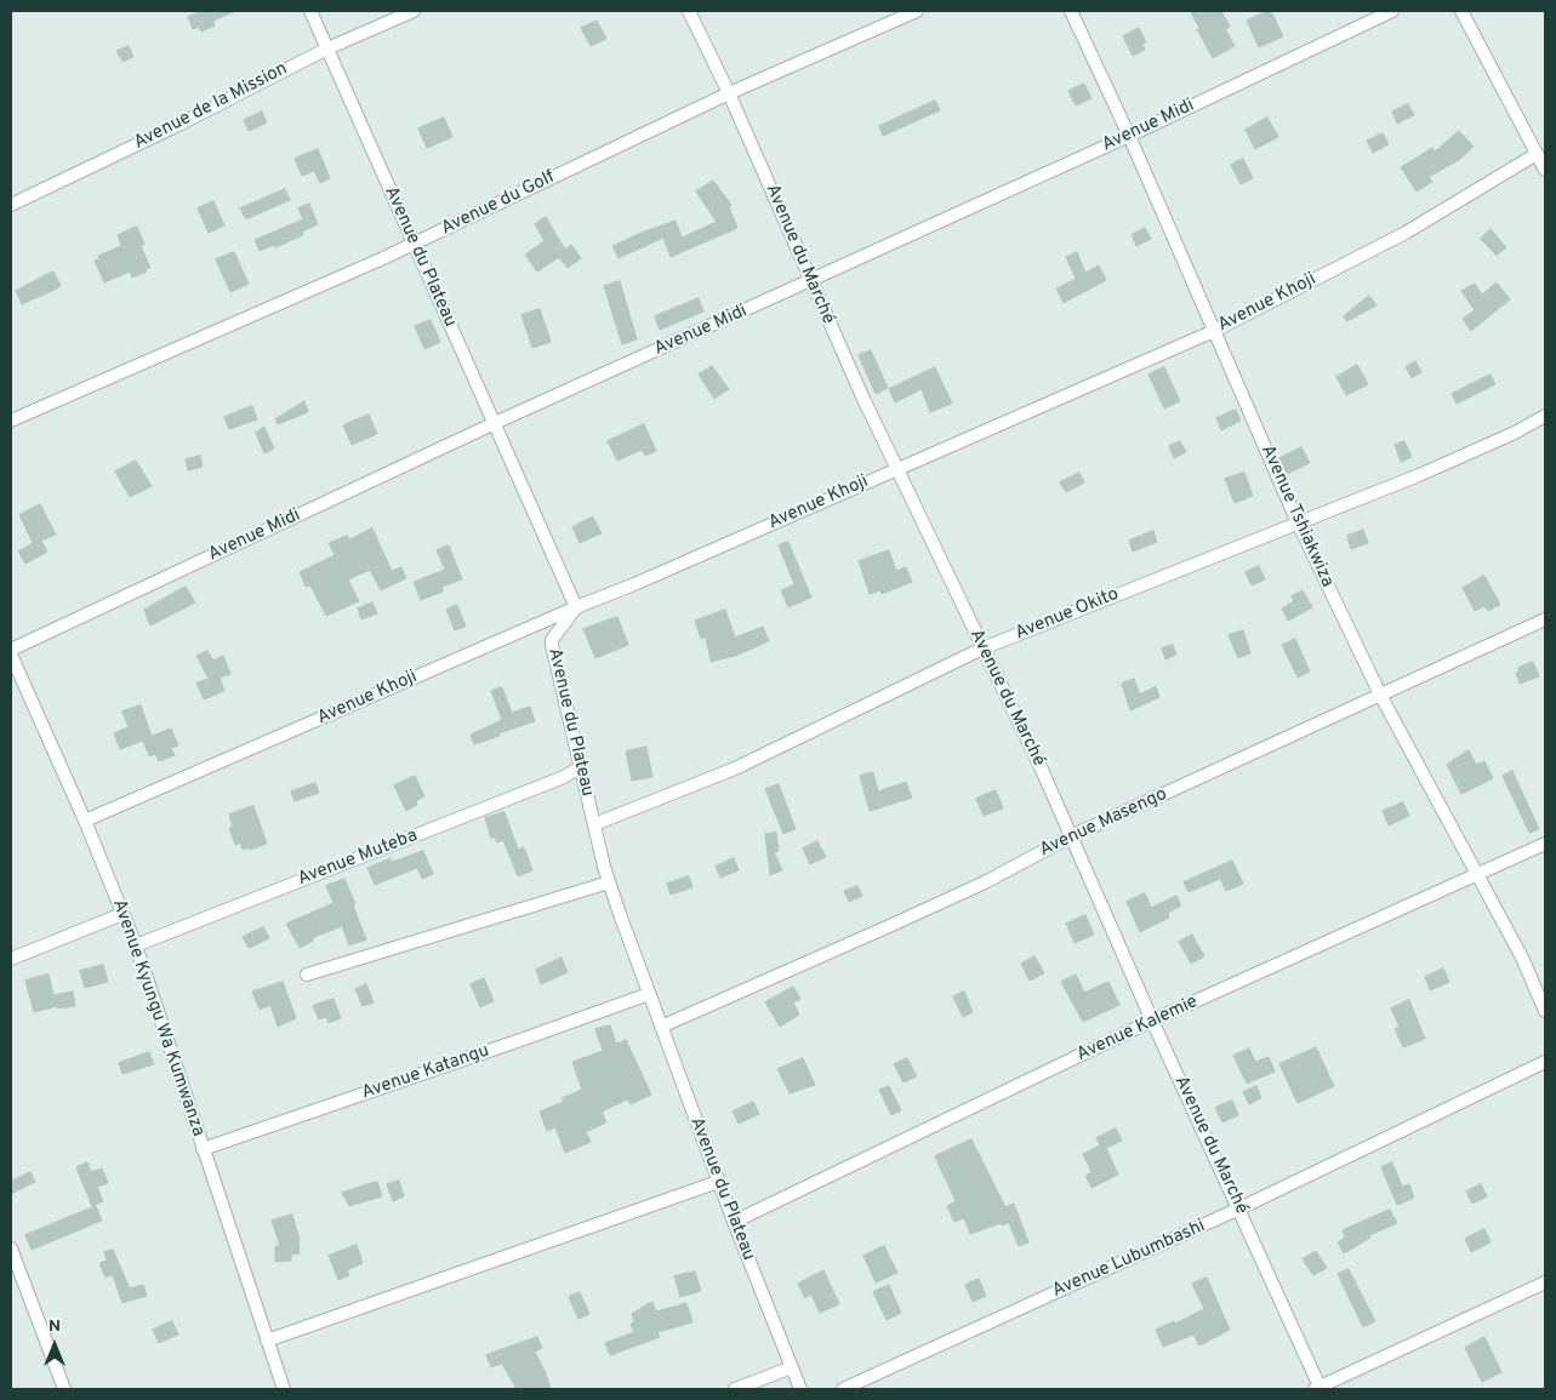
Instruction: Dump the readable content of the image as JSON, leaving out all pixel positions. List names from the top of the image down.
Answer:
{
  "streets": {
    "street": [
      "Avenue de la Mission",
      "Avenue Midi",
      "Avenue du Golf",
      "Avenue du Marché",
      "Avenue du Plateau",
      "Avenue Khoji",
      "Avenue Tshiakwiza",
      "Avenue Okito",
      "Avenue Masengo",
      "Avenue Muteba",
      "Avenue Kyungu Wa Kumwanza",
      "Avenue Kalemie",
      "Avenue Katangu",
      "Avenue Lubumbashi"
    ]
  },
  "crossings": [
    ["Avenue de la Mission", "Avenue du Plateau"],
    ["Avenue Midi", "Avenue du Marché"],
    ["Avenue Midi", "Avenue du Plateau"],
    ["Avenue Midi", "Avenue Tshiakwiza"],
    ["Avenue du Golf", "Avenue du Marché"],
    ["Avenue du Golf", "Avenue du Plateau"],
    ["Avenue du Marché", "Avenue Khoji"],
    ["Avenue du Marché", "Avenue Okito"],
    ["Avenue du Marché", "Avenue Masengo"],
    ["Avenue du Marché", "Avenue Kalemie"],
    ["Avenue du Marché", "Avenue Lubumbashi"],
    ["Avenue du Plateau", "Avenue Khoji"],
    ["Avenue du Plateau", "Avenue Okito"],
    ["Avenue du Plateau", "Avenue Masengo"],
    ["Avenue du Plateau", "Avenue Muteba"],
    ["Avenue du Plateau", "Avenue Kalemie"],
    ["Avenue du Plateau", "Avenue Katangu"],
    ["Avenue Khoji", "Avenue Tshiakwiza"],
    ["Avenue Khoji", "Avenue Kyungu Wa Kumwanza"],
    ["Avenue Tshiakwiza", "Avenue Okito"],
    ["Avenue Tshiakwiza", "Avenue Masengo"],
    ["Avenue Tshiakwiza", "Avenue Kalemie"],
    ["Avenue Muteba", "Avenue Kyungu Wa Kumwanza"],
    ["Avenue Kyungu Wa Kumwanza", "Avenue Katangu"]
  ],
  "north": "top"
}
